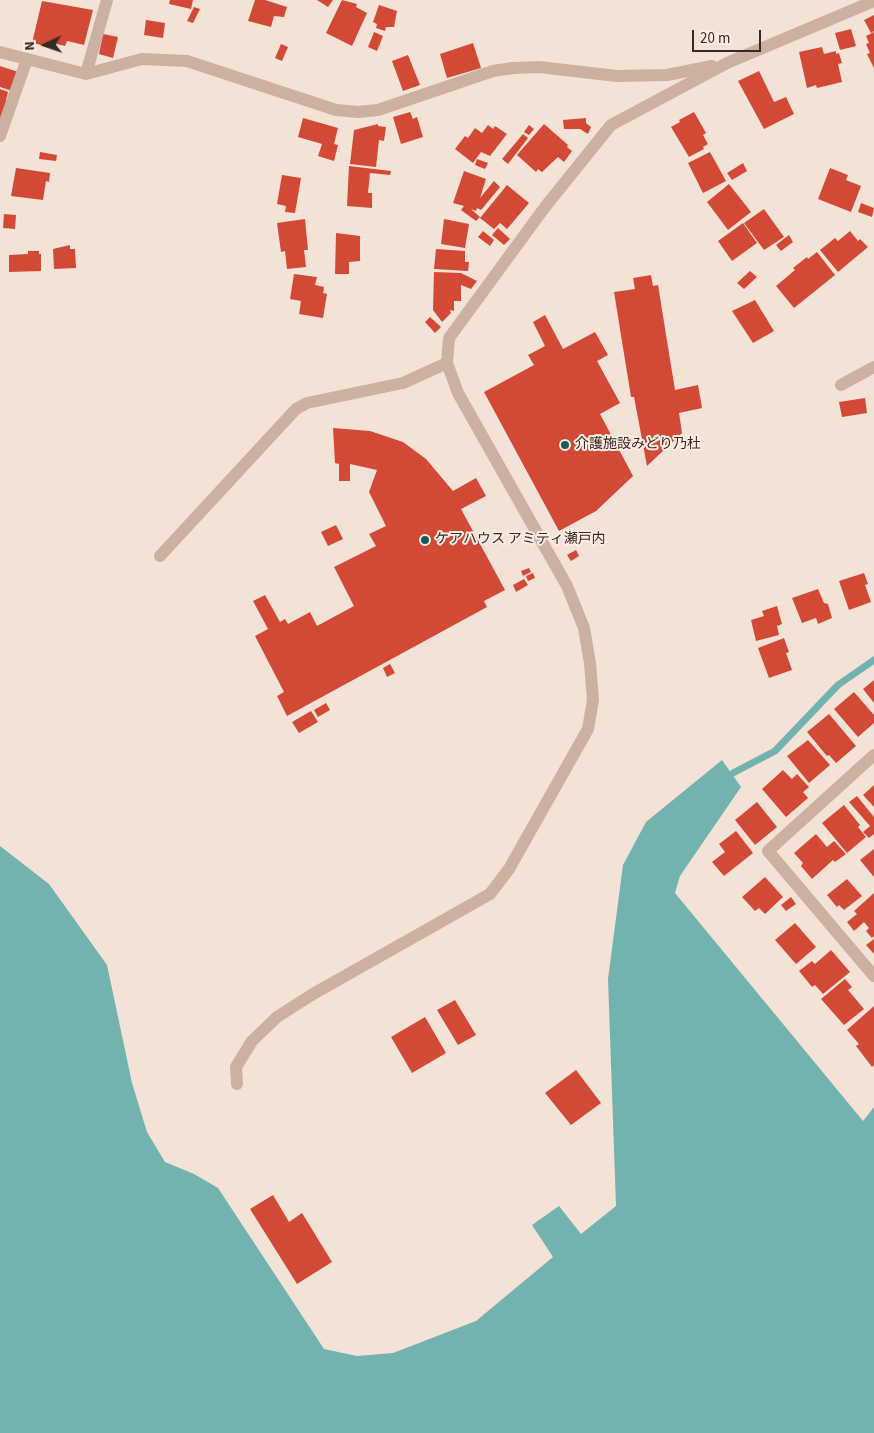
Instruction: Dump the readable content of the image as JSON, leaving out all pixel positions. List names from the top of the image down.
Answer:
{
  "places": ["介護施設みどり乃杜", "ケアハウス アミティ瀬戸内"],
  "scale_bar": "20 m",
  "north": "left"
}
